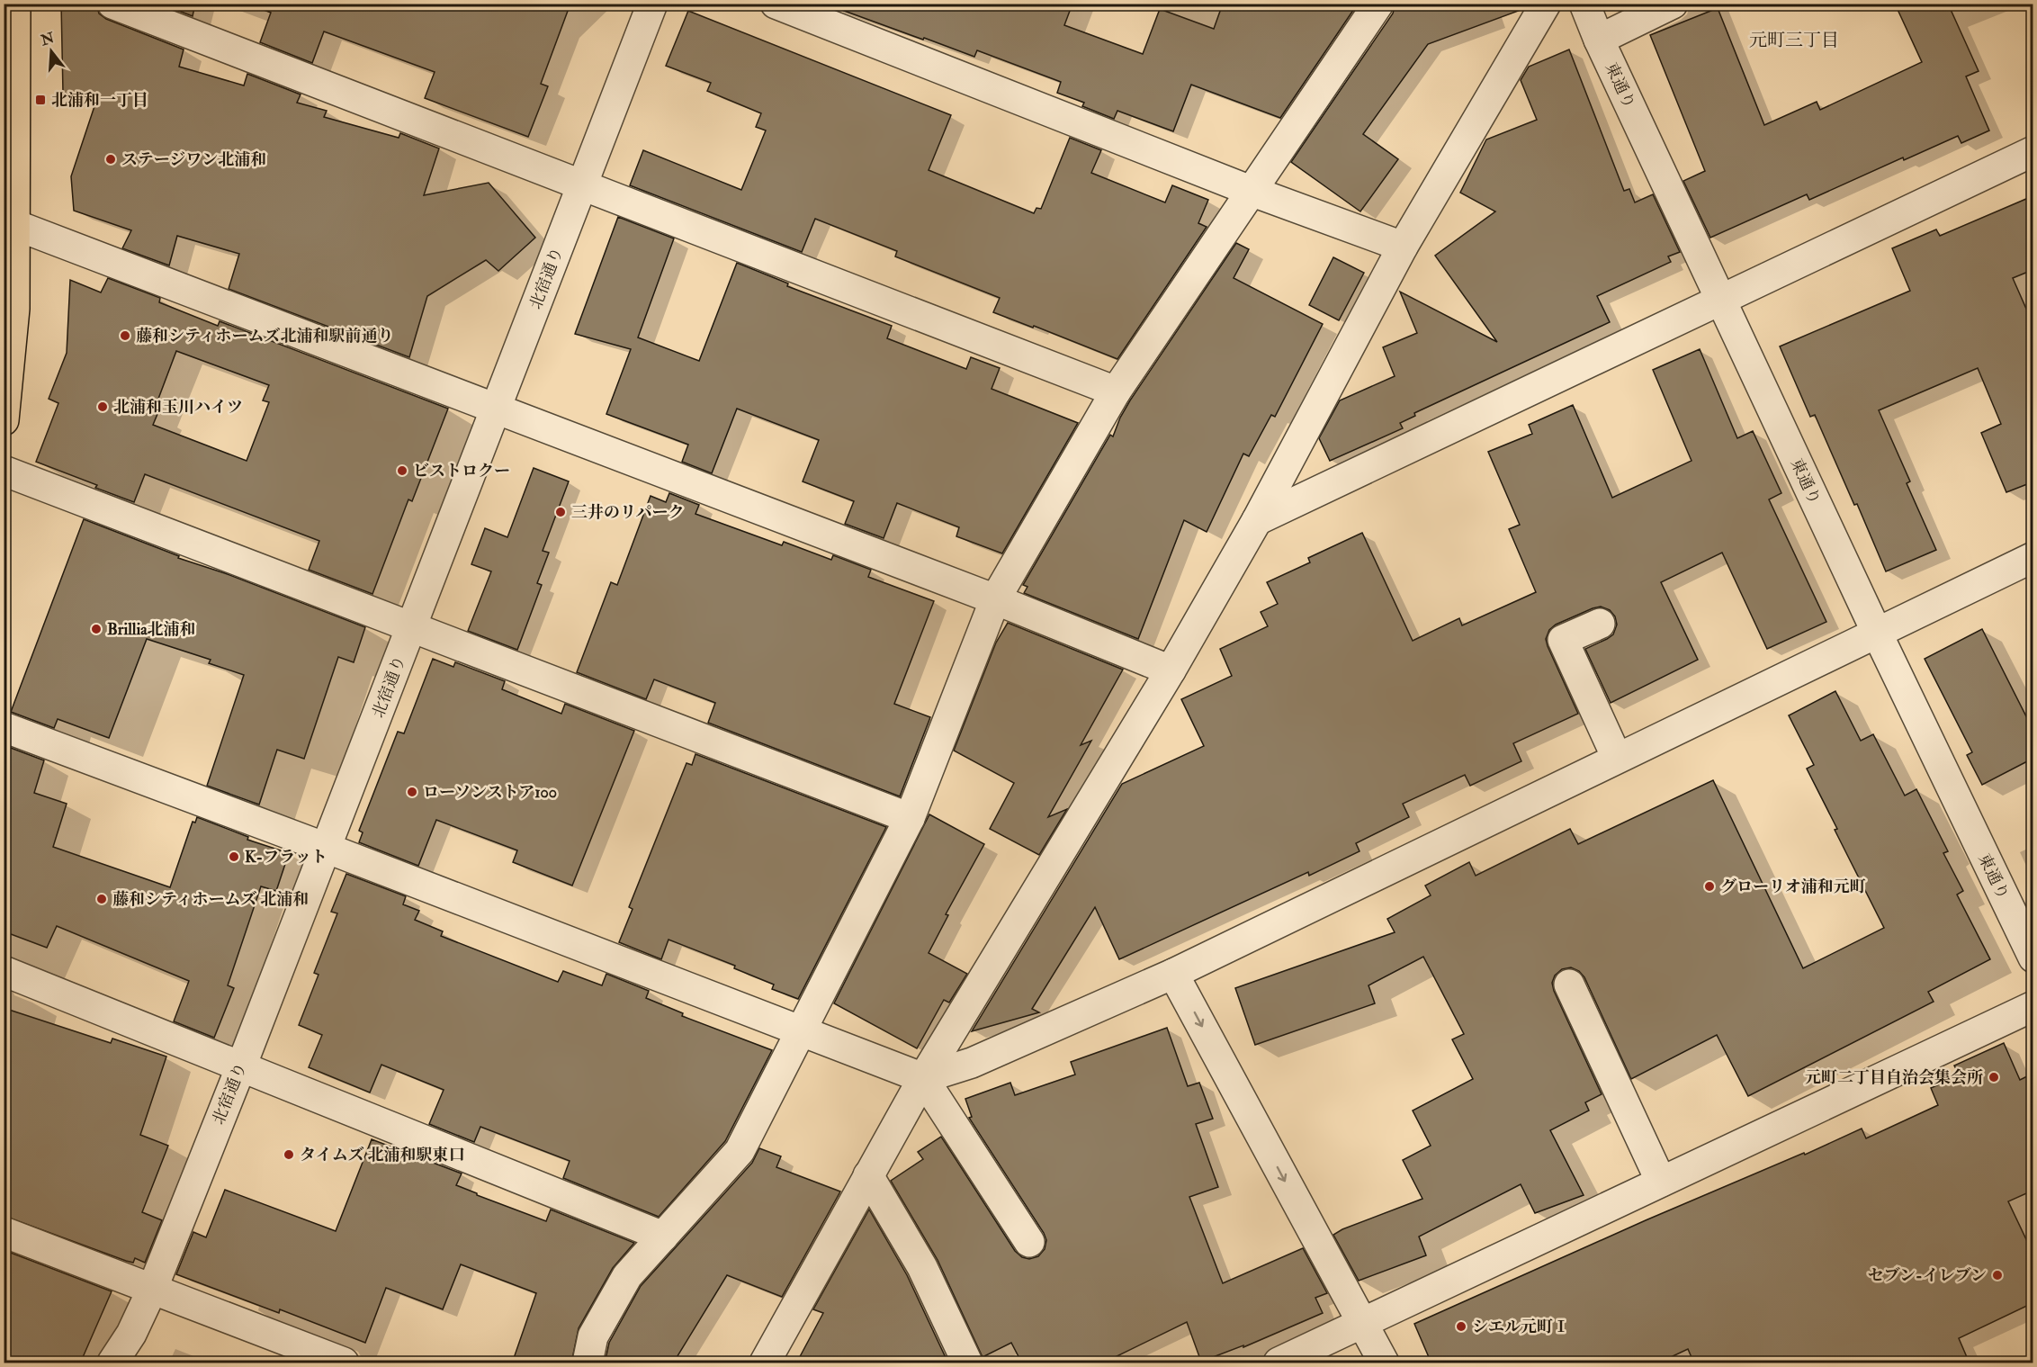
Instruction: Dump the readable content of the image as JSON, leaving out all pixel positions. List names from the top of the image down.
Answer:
{
  "streets": {
    "street": ["東通り", "北宿通り"]
  },
  "districts": ["元町三丁目"],
  "places": {
    "transit": ["北浦和一丁目"],
    "other": [
      "ステージワン北浦和",
      "藤和シティホームズ北浦和駅前通り",
      "北浦和玉川ハイツ",
      "ビストロクー",
      "三井のリパーク",
      "Brillia北浦和",
      "ローソンストア100",
      "K-フラット",
      "グローリオ浦和元町",
      "藤和シティホームズ 北浦和",
      "元町二丁目自治会集会所",
      "タイムズ 北浦和駅東口",
      "セブン-イレブン",
      "シエル元町Ⅰ"
    ]
  },
  "north": "top"
}
